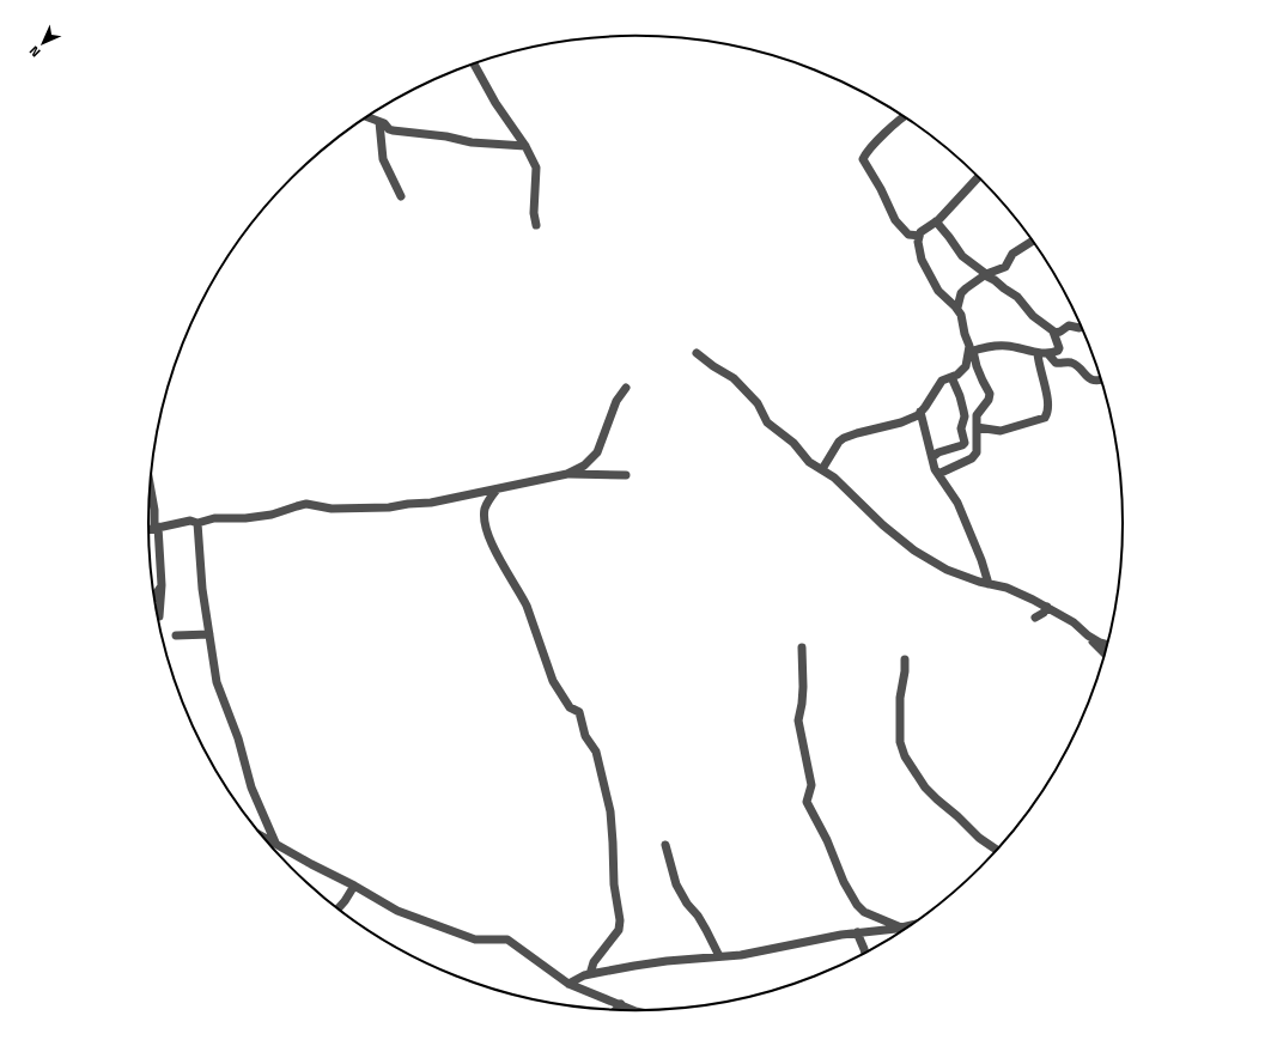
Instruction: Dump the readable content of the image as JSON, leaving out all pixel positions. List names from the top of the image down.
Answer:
{
  "north": "bottom left"
}
